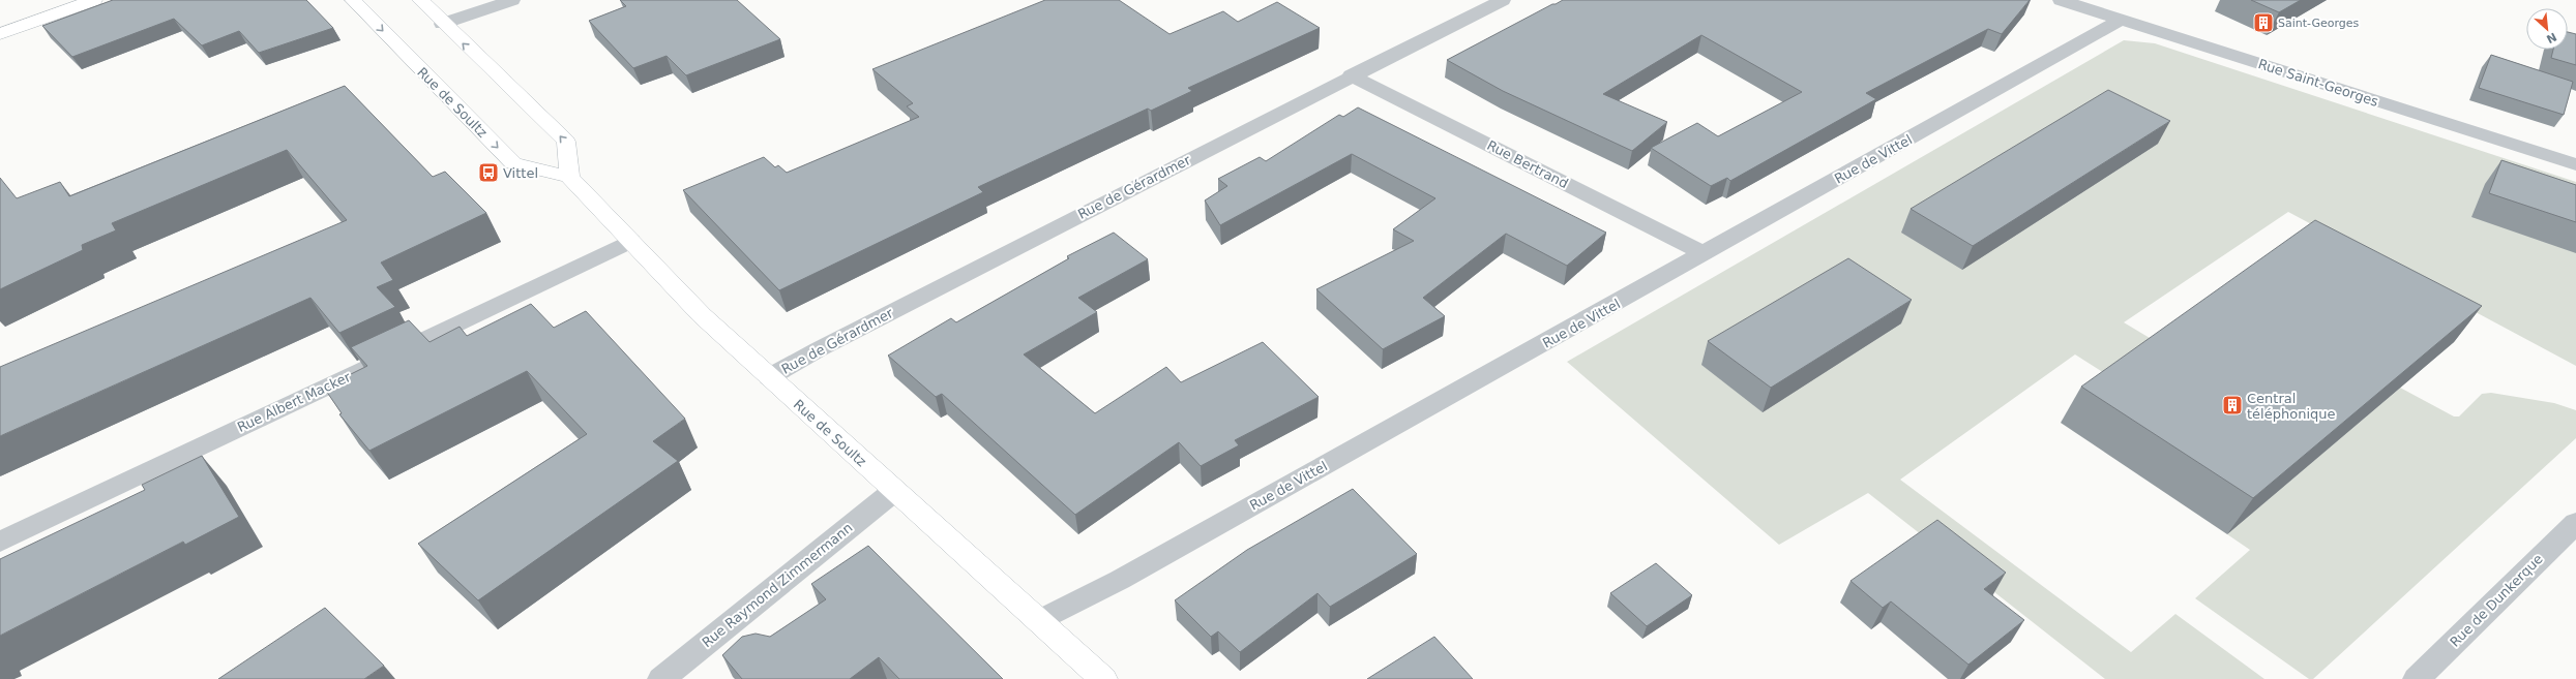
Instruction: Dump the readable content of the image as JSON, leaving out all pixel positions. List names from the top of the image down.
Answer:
{
  "streets": {
    "main road": ["Rue de Soultz"],
    "street": [
      "Rue Saint-Georges",
      "Rue de Vittel",
      "Rue Bertrand",
      "Rue de Gérardmer",
      "Rue Albert Macker",
      "Rue Raymond Zimmermann",
      "Rue de Dunkerque"
    ]
  },
  "crossings": [
    ["Rue Saint-Georges", "Rue de Vittel"],
    ["Rue de Soultz", "Rue de Vittel"],
    ["Rue de Soultz", "Rue de Gérardmer"],
    ["Rue de Soultz", "Rue Albert Macker"],
    ["Rue de Soultz", "Rue Raymond Zimmermann"],
    ["Rue de Vittel", "Rue Bertrand"],
    ["Rue Bertrand", "Rue de Gérardmer"]
  ],
  "places": {
    "building": ["Saint-Georges", "Central téléphonique"],
    "bus stop": ["Vittel"]
  },
  "north": "bottom right"
}
